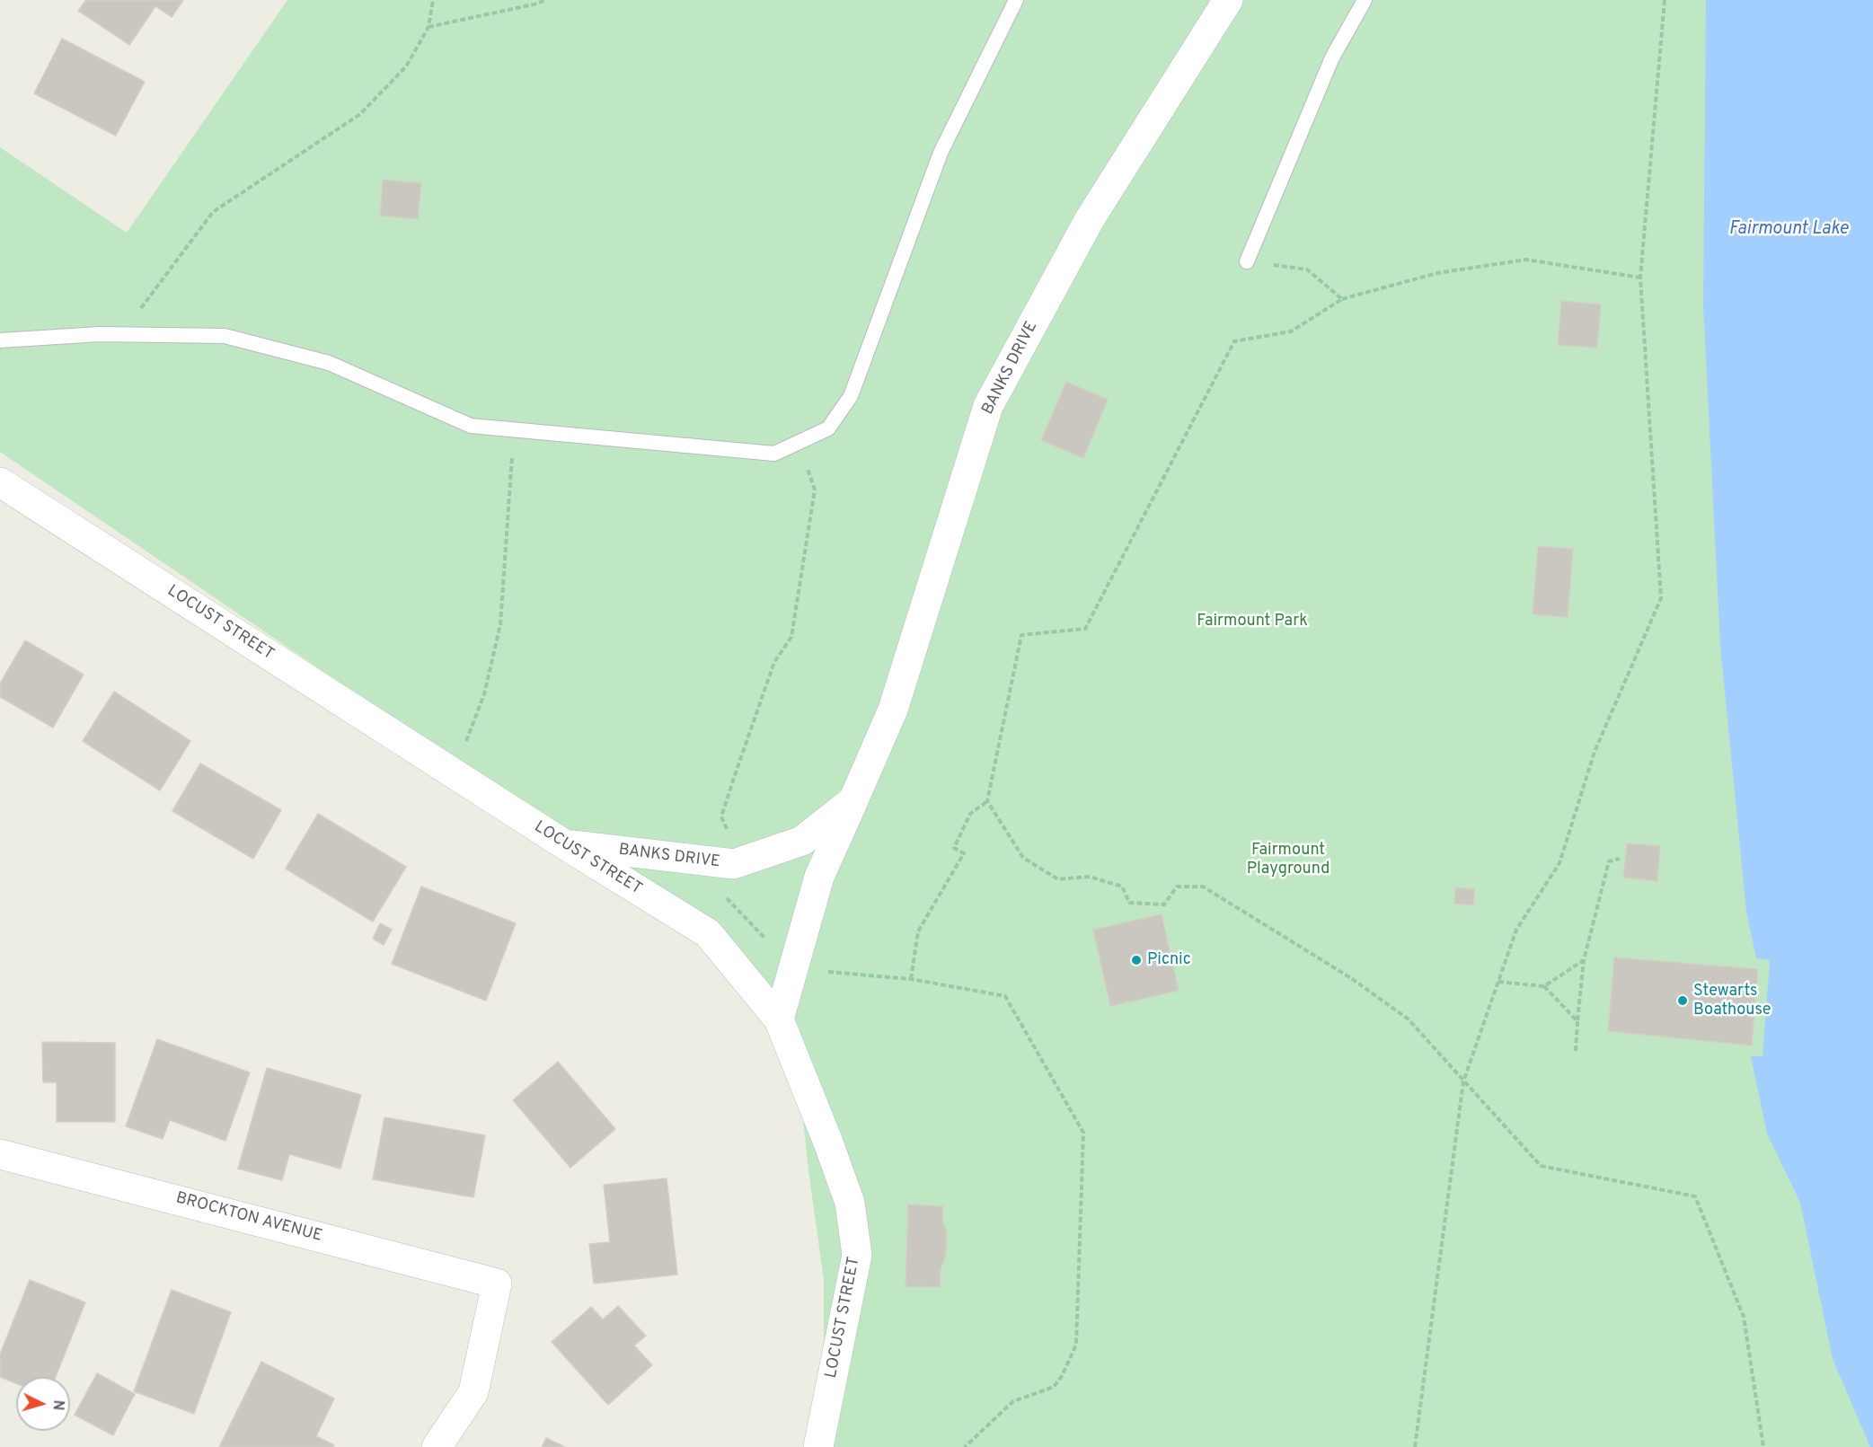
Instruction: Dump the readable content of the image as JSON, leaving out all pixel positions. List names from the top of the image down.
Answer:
{
  "streets": {
    "street": ["BANKS DRIVE", "LOCUST STREET", "BROCKTON AVENUE"]
  },
  "crossings": [
    ["BANKS DRIVE", "LOCUST STREET"]
  ],
  "water": ["Fairmount Lake"],
  "parks": ["Fairmount Park", "Fairmount Playground"],
  "places": ["Picnic", "Stewarts Boathouse"],
  "north": "right"
}
